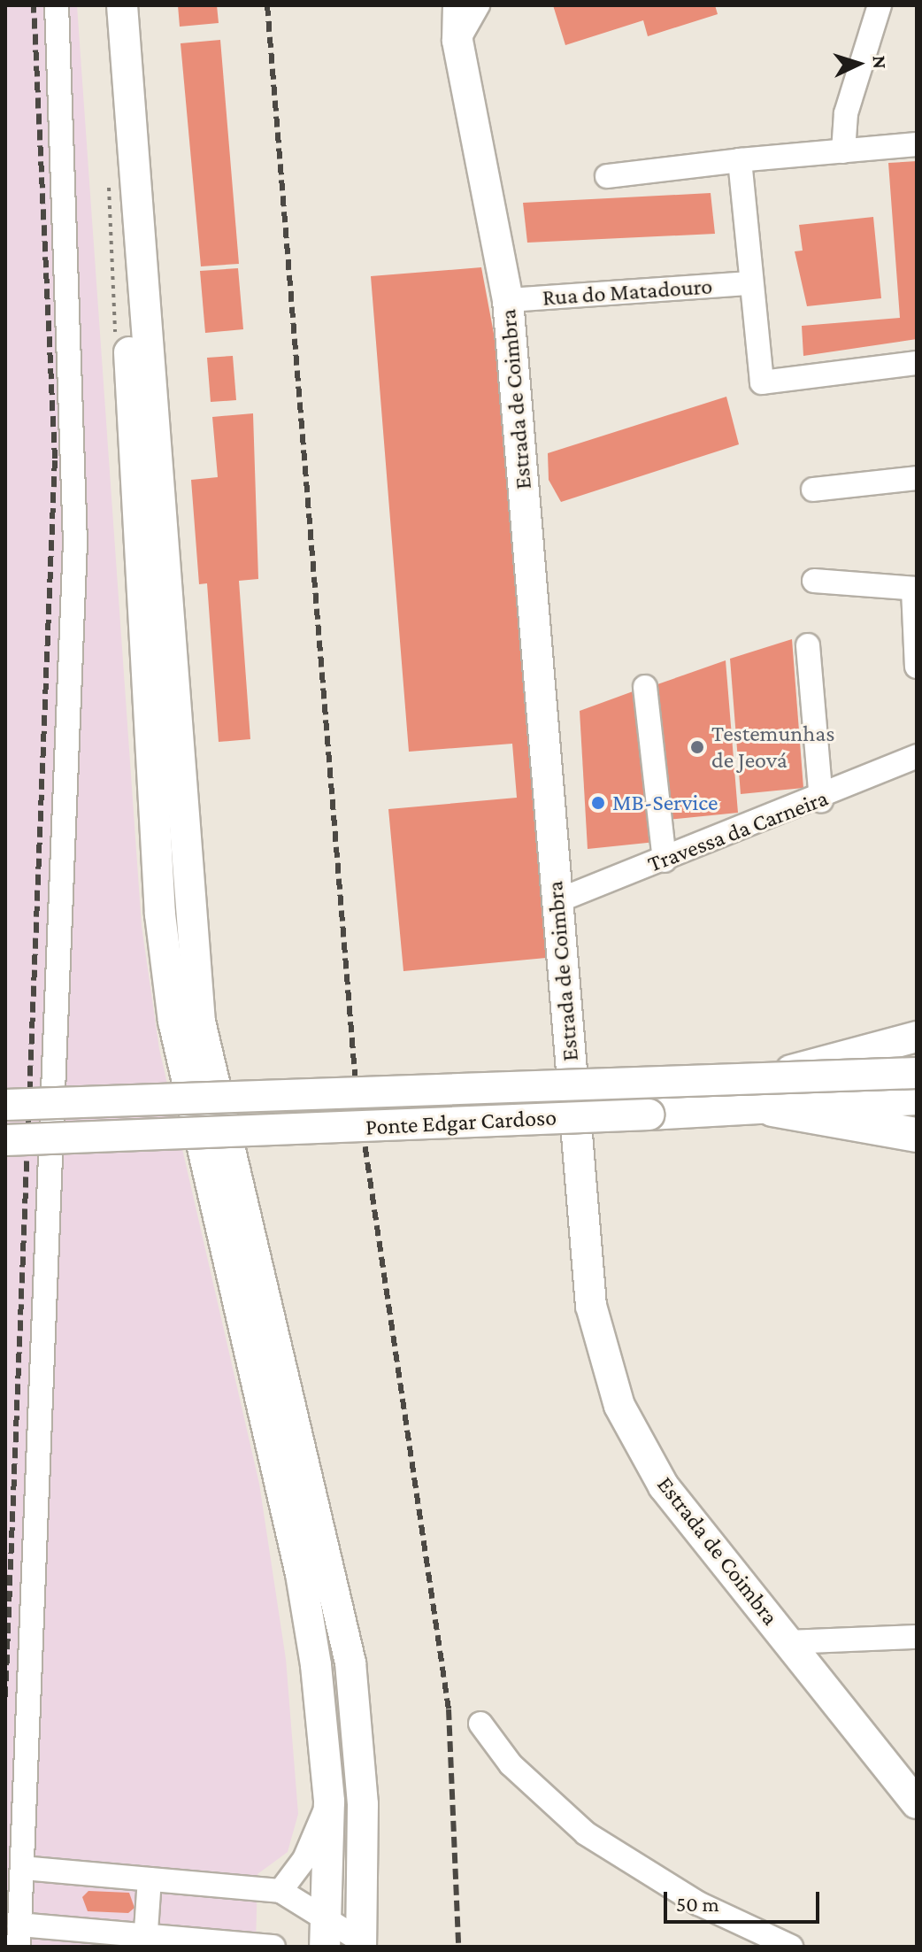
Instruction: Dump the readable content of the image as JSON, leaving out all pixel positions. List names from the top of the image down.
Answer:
{
  "streets": {
    "main road": ["Estrada de Coimbra", "Ponte Edgar Cardoso"],
    "street": ["Rua do Matadouro", "Travessa da Carneira"]
  },
  "crossings": [
    ["Rua do Matadouro", "Estrada de Coimbra"],
    ["Estrada de Coimbra", "Travessa da Carneira"]
  ],
  "places": ["Testemunhas de Jeová", "MB-Service"],
  "scale_bar": "50 m",
  "north": "right"
}
